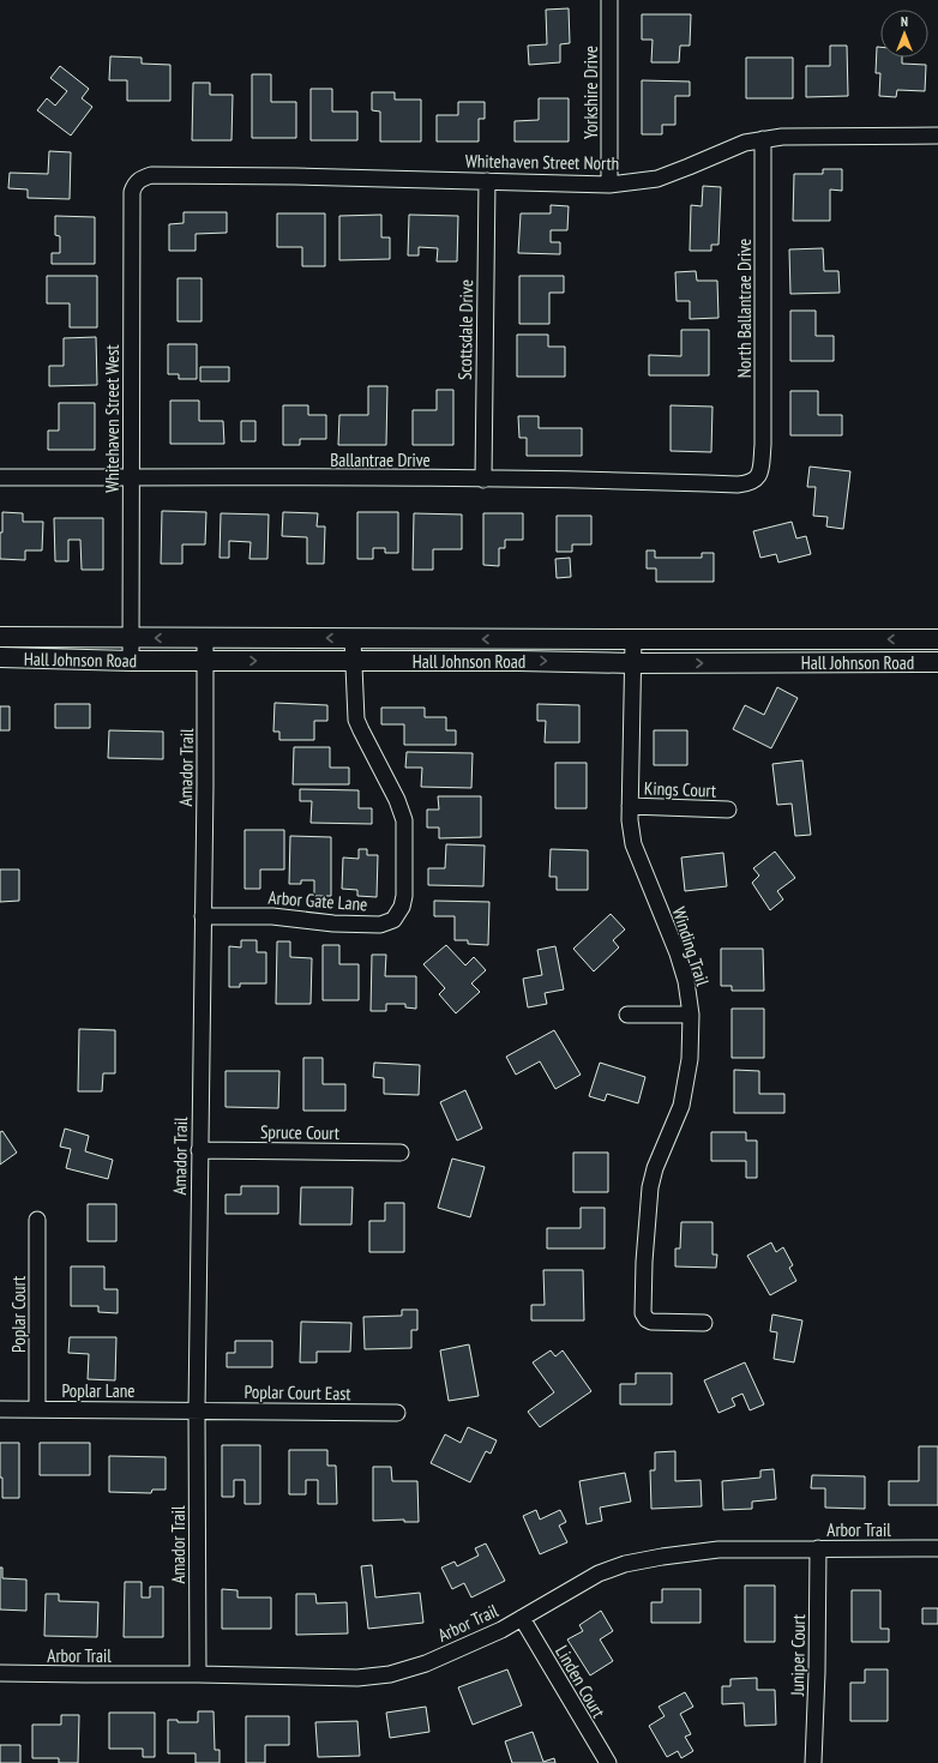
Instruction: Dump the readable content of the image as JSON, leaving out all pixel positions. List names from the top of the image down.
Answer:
{
  "streets": {
    "main road": ["Hall Johnson Road"],
    "street": [
      "Yorkshire Drive",
      "Whitehaven Street North",
      "North Ballantrae Drive",
      "Scottsdale Drive",
      "Whitehaven Street West",
      "Ballantrae Drive",
      "Amador Trail",
      "Kings Court",
      "Arbor Gate Lane",
      "Winding Trail",
      "Spruce Court",
      "Poplar Court",
      "Poplar Lane",
      "Poplar Court East",
      "Arbor Trail",
      "Juniper Court",
      "Linden Court"
    ]
  },
  "crossings": [
    ["Yorkshire Drive", "Whitehaven Street North"],
    ["Whitehaven Street North", "North Ballantrae Drive"],
    ["Whitehaven Street North", "Scottsdale Drive"],
    ["Whitehaven Street North", "Whitehaven Street West"],
    ["North Ballantrae Drive", "Ballantrae Drive"],
    ["Scottsdale Drive", "Ballantrae Drive"],
    ["Whitehaven Street West", "Ballantrae Drive"],
    ["Whitehaven Street West", "Hall Johnson Road"],
    ["Hall Johnson Road", "Amador Trail"],
    ["Hall Johnson Road", "Arbor Gate Lane"],
    ["Hall Johnson Road", "Winding Trail"],
    ["Amador Trail", "Arbor Gate Lane"],
    ["Amador Trail", "Spruce Court"],
    ["Amador Trail", "Poplar Lane"],
    ["Amador Trail", "Poplar Court East"],
    ["Amador Trail", "Arbor Trail"],
    ["Kings Court", "Winding Trail"],
    ["Poplar Court", "Poplar Lane"],
    ["Poplar Lane", "Poplar Court East"],
    ["Arbor Trail", "Juniper Court"],
    ["Arbor Trail", "Linden Court"]
  ],
  "north": "top"
}
